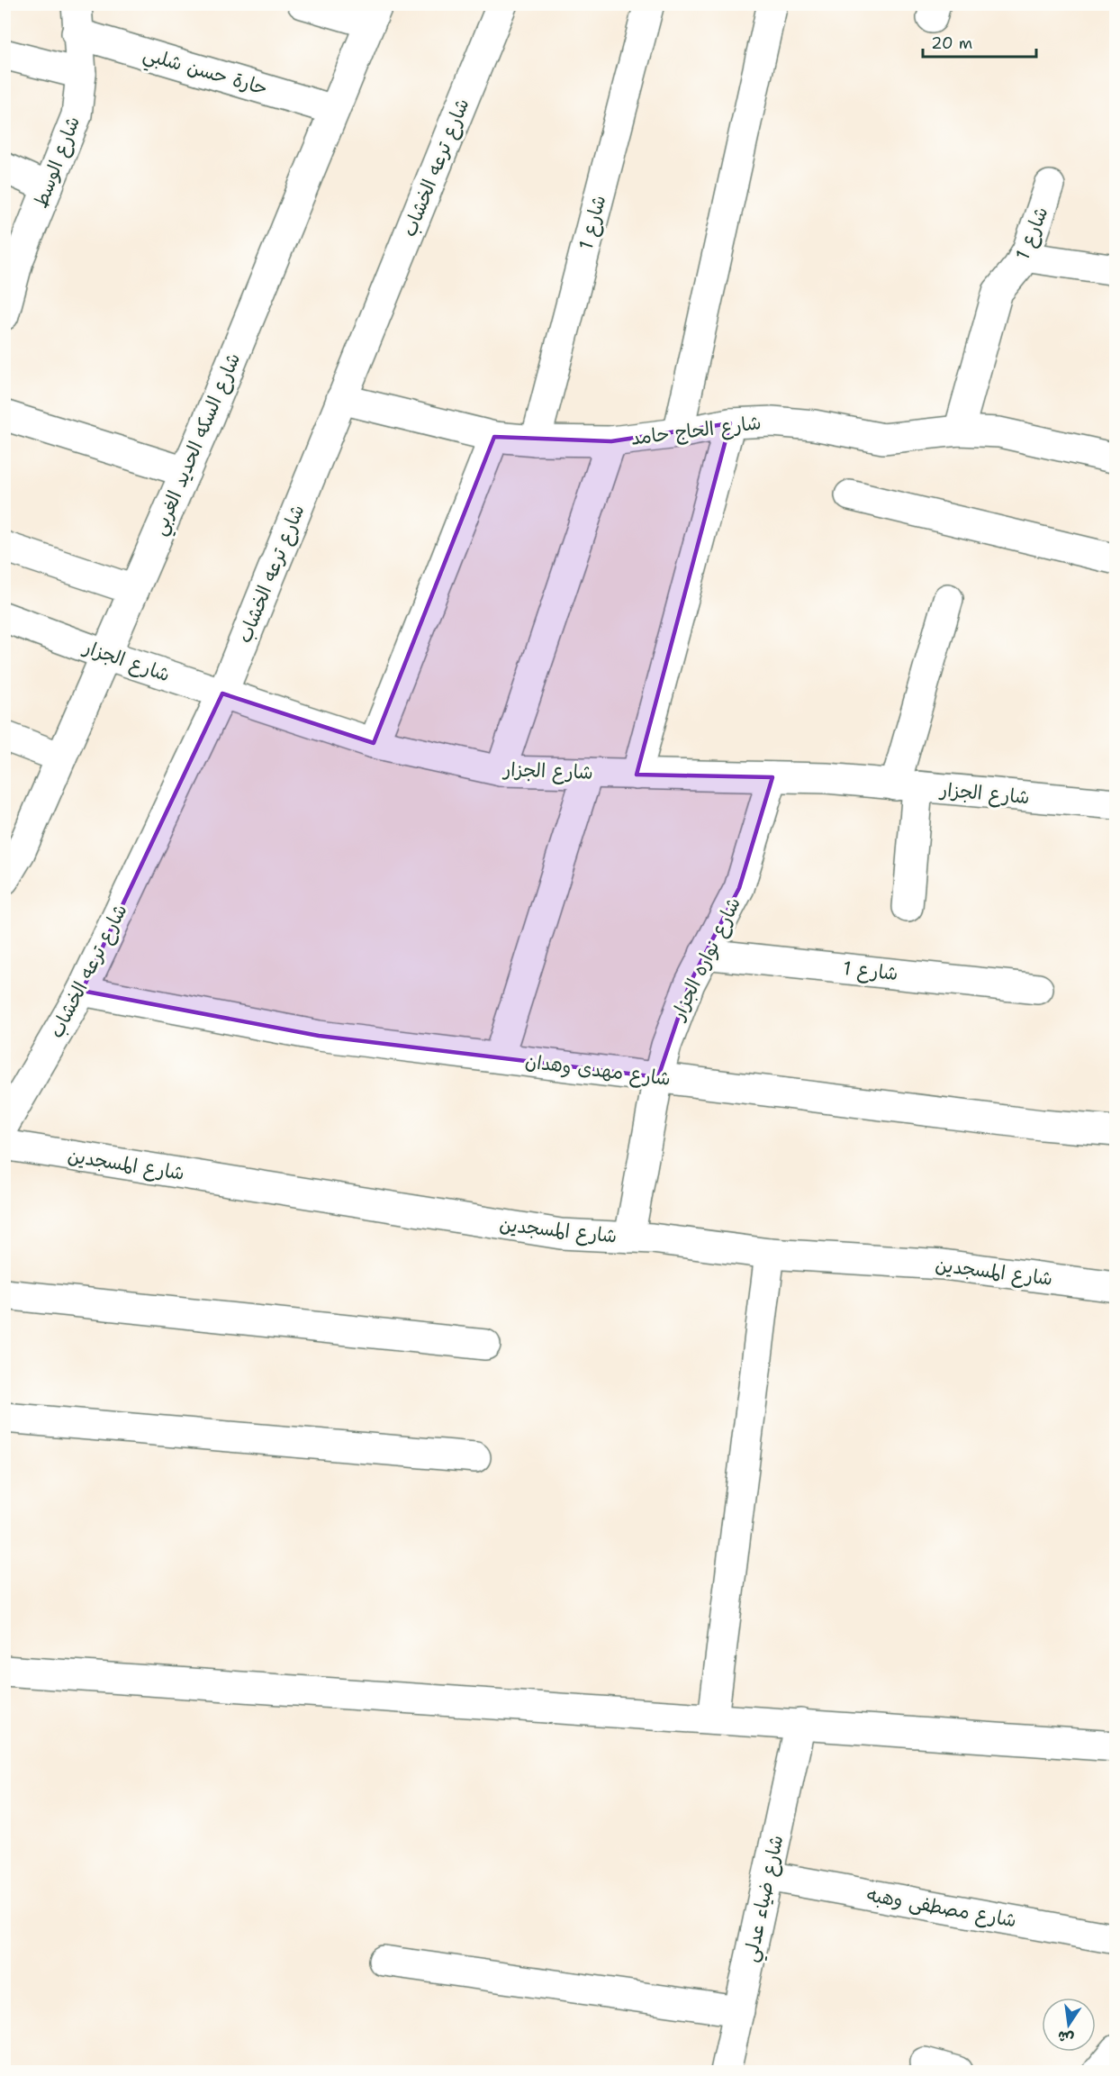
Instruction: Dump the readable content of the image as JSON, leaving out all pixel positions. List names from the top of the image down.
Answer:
{
  "streets": {
    "street": [
      "حارة حسن شلبي",
      "شارع الوسط",
      "شارع ترعه الخشاب",
      "شارع 1",
      "شارع الحاج حامد",
      "شارع السكه الحديد الغربي",
      "شارع الجزار",
      "شارع نواره الجزار",
      "شارع مهدى وهدان",
      "شارع المسجدين",
      "شارع ضياء عدلي",
      "شارع مصطفى وهبه"
    ]
  },
  "crossings": [
    ["حارة حسن شلبي", "شارع الوسط"],
    ["حارة حسن شلبي", "شارع السكه الحديد الغربي"],
    ["شارع ترعه الخشاب", "شارع الحاج حامد"],
    ["شارع ترعه الخشاب", "شارع الجزار"],
    ["شارع ترعه الخشاب", "شارع مهدى وهدان"],
    ["شارع 1", "شارع الحاج حامد"],
    ["شارع 1", "شارع نواره الجزار"],
    ["شارع السكه الحديد الغربي", "شارع الجزار"],
    ["شارع الجزار", "شارع نواره الجزار"],
    ["شارع نواره الجزار", "شارع مهدى وهدان"],
    ["شارع نواره الجزار", "شارع المسجدين"],
    ["شارع ضياء عدلي", "شارع مصطفى وهبه"]
  ],
  "scale_bar": "20 m",
  "north": "bottom"
}
